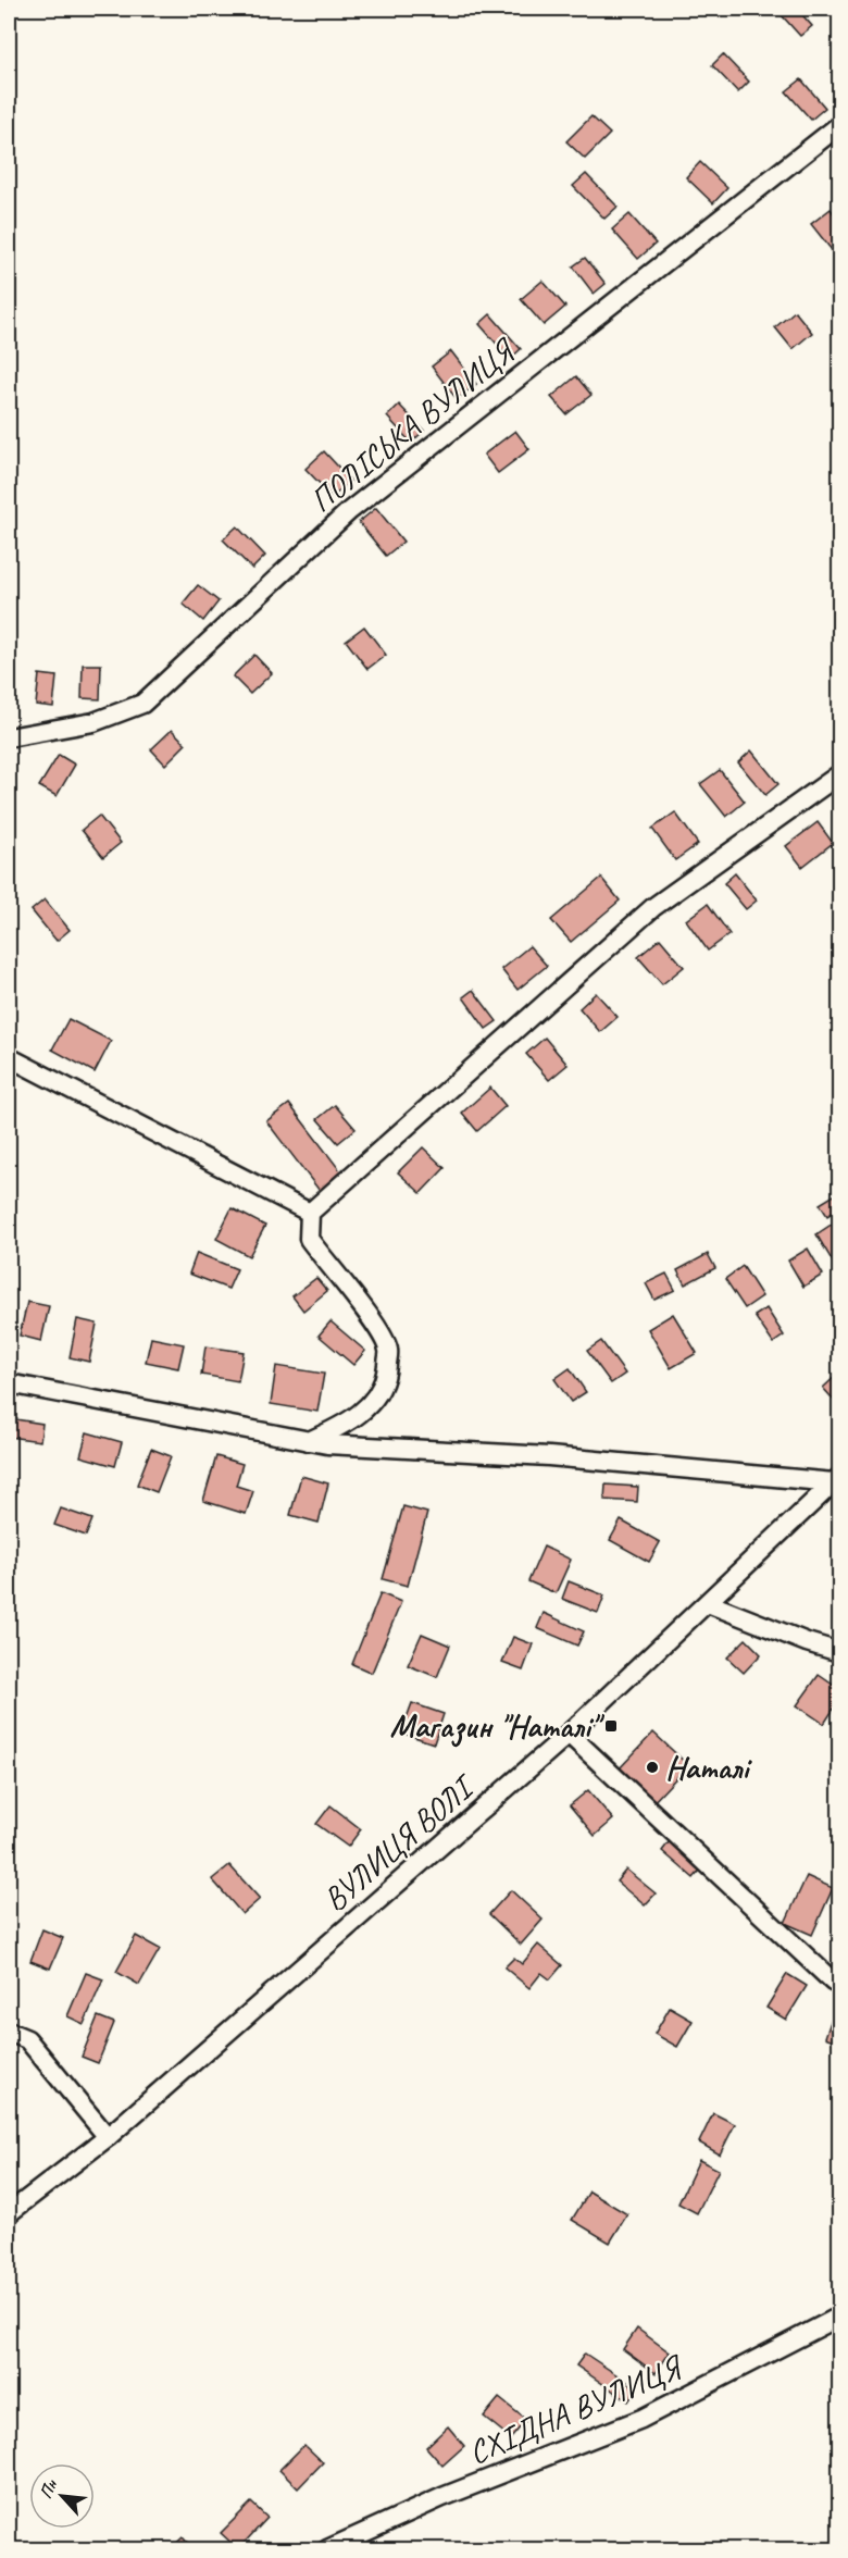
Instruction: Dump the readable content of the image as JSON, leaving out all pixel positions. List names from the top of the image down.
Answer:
{
  "streets": {
    "street": ["ПОЛІСЬКА ВУЛИЦЯ", "ВУЛИЦЯ ВОЛІ", "СХІДНА ВУЛИЦЯ"]
  },
  "places": {
    "transit": ["Магазин \"Наталі\""],
    "other": ["Наталі"]
  },
  "north": "top left"
}
